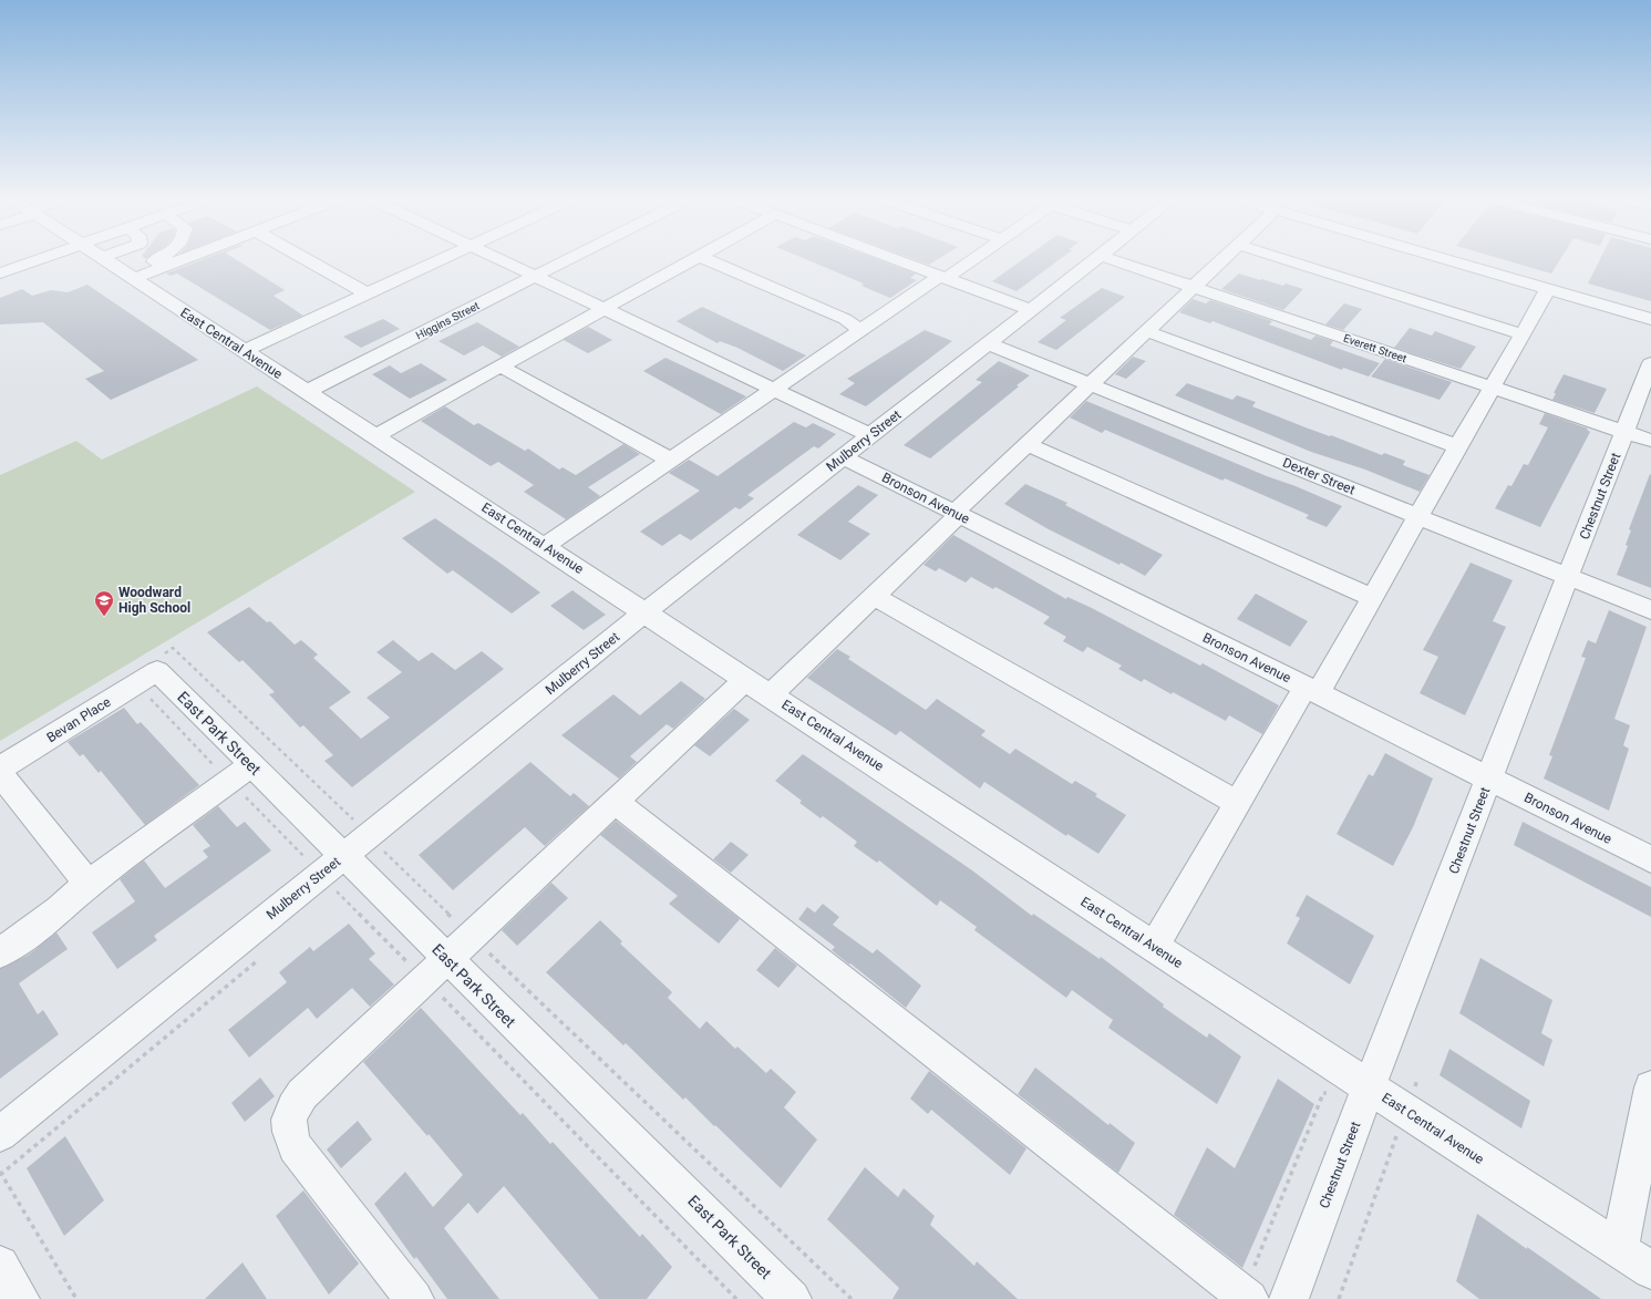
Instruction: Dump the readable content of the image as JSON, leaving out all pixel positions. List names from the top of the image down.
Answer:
{
  "streets": {
    "street": [
      "Higgins Street",
      "East Central Avenue",
      "Everett Street",
      "Mulberry Street",
      "Dexter Street",
      "Chestnut Street",
      "Bronson Avenue",
      "Bevan Place",
      "East Park Street"
    ]
  },
  "crossings": [
    ["Higgins Street", "East Central Avenue"],
    ["East Central Avenue", "Mulberry Street"],
    ["East Central Avenue", "Chestnut Street"],
    ["Everett Street", "Chestnut Street"],
    ["Mulberry Street", "Dexter Street"],
    ["Mulberry Street", "Bronson Avenue"],
    ["Mulberry Street", "East Park Street"],
    ["Dexter Street", "Chestnut Street"],
    ["Chestnut Street", "Bronson Avenue"],
    ["Bevan Place", "East Park Street"]
  ],
  "places": {
    "school or university": ["Woodward High School"]
  }
}
